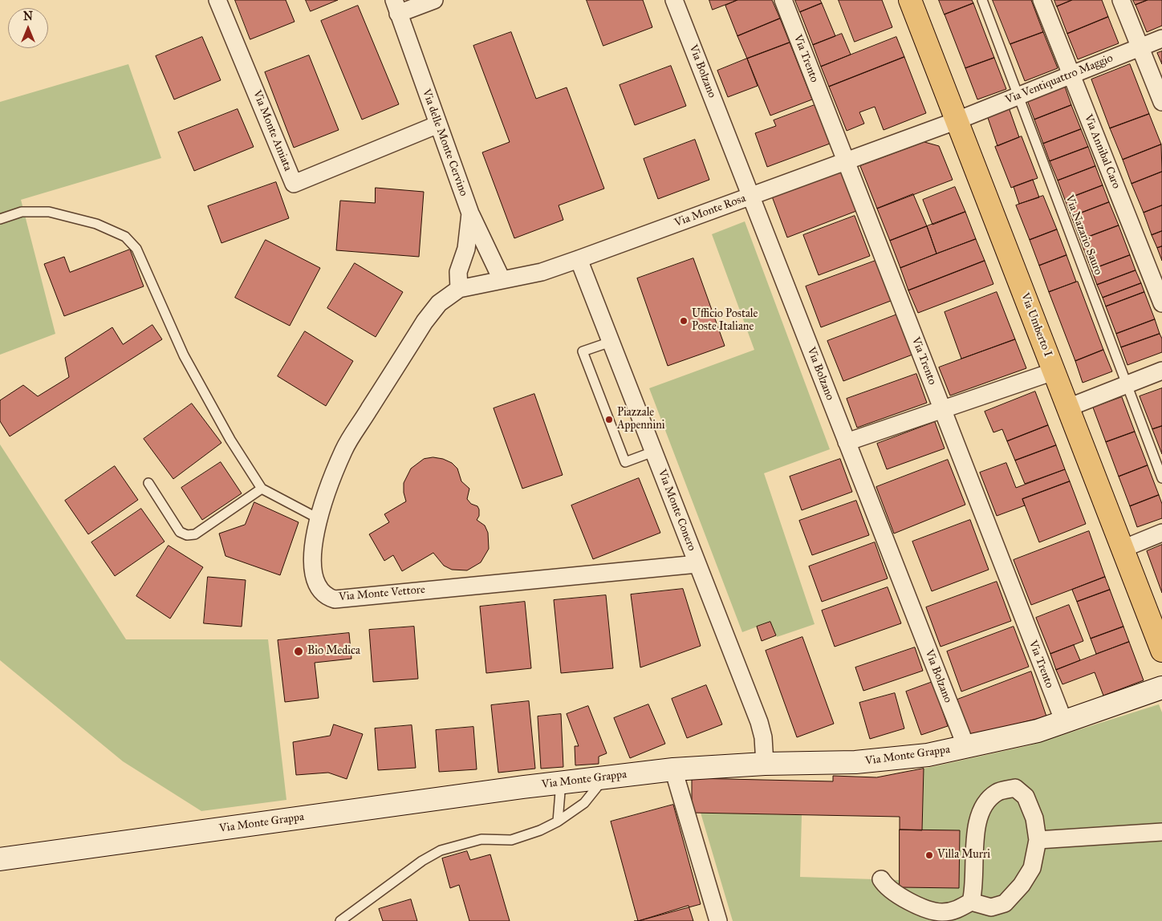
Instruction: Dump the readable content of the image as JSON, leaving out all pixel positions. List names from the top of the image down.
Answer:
{
  "streets": {
    "main road": ["Via Umberto I"],
    "street": [
      "Via Trento",
      "Via Bolzano",
      "Via Ventiquattro Maggio",
      "Via Monte Amiata",
      "Via delle Monte Cervino",
      "Via Annibal Caro",
      "Via Monte Rosa",
      "Via Monte Conero",
      "Via Monte Vettore",
      "Via Monte Grappa"
    ],
    "lane": ["Via Nazario Sauro"]
  },
  "crossings": [
    ["Via Trento", "Via Monte Rosa"],
    ["Via Trento", "Via Monte Grappa"],
    ["Via Bolzano", "Via Monte Rosa"],
    ["Via Bolzano", "Via Monte Grappa"],
    ["Via Ventiquattro Maggio", "Via Annibal Caro"],
    ["Via Ventiquattro Maggio", "Via Monte Rosa"],
    ["Via Ventiquattro Maggio", "Via Nazario Sauro"],
    ["Via Ventiquattro Maggio", "Via Umberto I"],
    ["Via Monte Amiata", "Via delle Monte Cervino"],
    ["Via delle Monte Cervino", "Via Monte Rosa"],
    ["Via delle Monte Cervino", "Via Monte Vettore"],
    ["Via Monte Rosa", "Via Umberto I"],
    ["Via Monte Rosa", "Via Monte Conero"],
    ["Via Monte Rosa", "Via Monte Vettore"],
    ["Via Monte Conero", "Via Monte Vettore"],
    ["Via Monte Conero", "Via Monte Grappa"]
  ],
  "places": [
    "Ufficio Postale Poste Italiane",
    "Piazzale Appennini",
    "Bio Medica",
    "Villa Murri"
  ],
  "north": "top"
}
